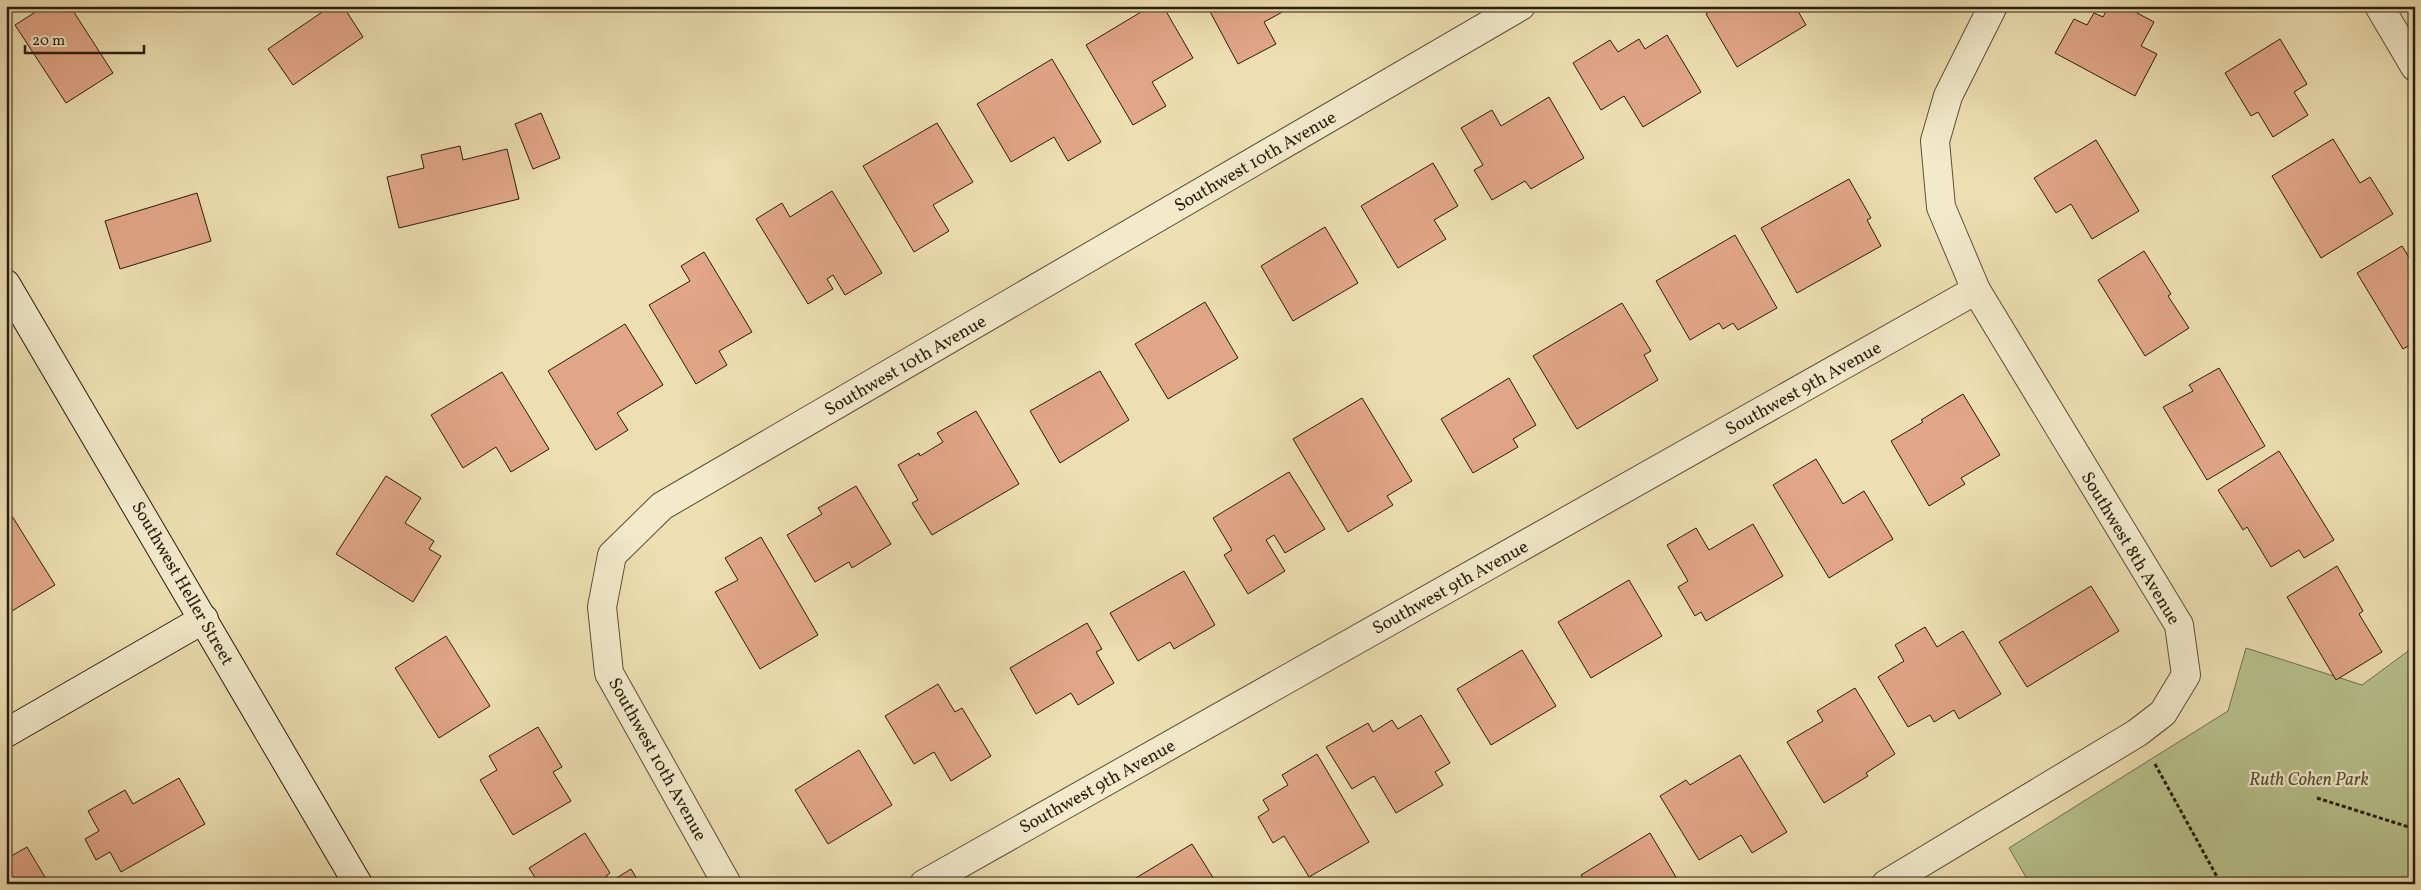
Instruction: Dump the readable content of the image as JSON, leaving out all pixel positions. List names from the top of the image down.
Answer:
{
  "streets": {
    "street": [
      "Southwest 10th Avenue",
      "Southwest 9th Avenue",
      "Southwest 8th Avenue",
      "Southwest Heller Street"
    ]
  },
  "crossings": [
    ["Southwest 9th Avenue", "Southwest 8th Avenue"]
  ],
  "parks": ["Ruth Cohen Park"],
  "scale_bar": "20 m"
}
